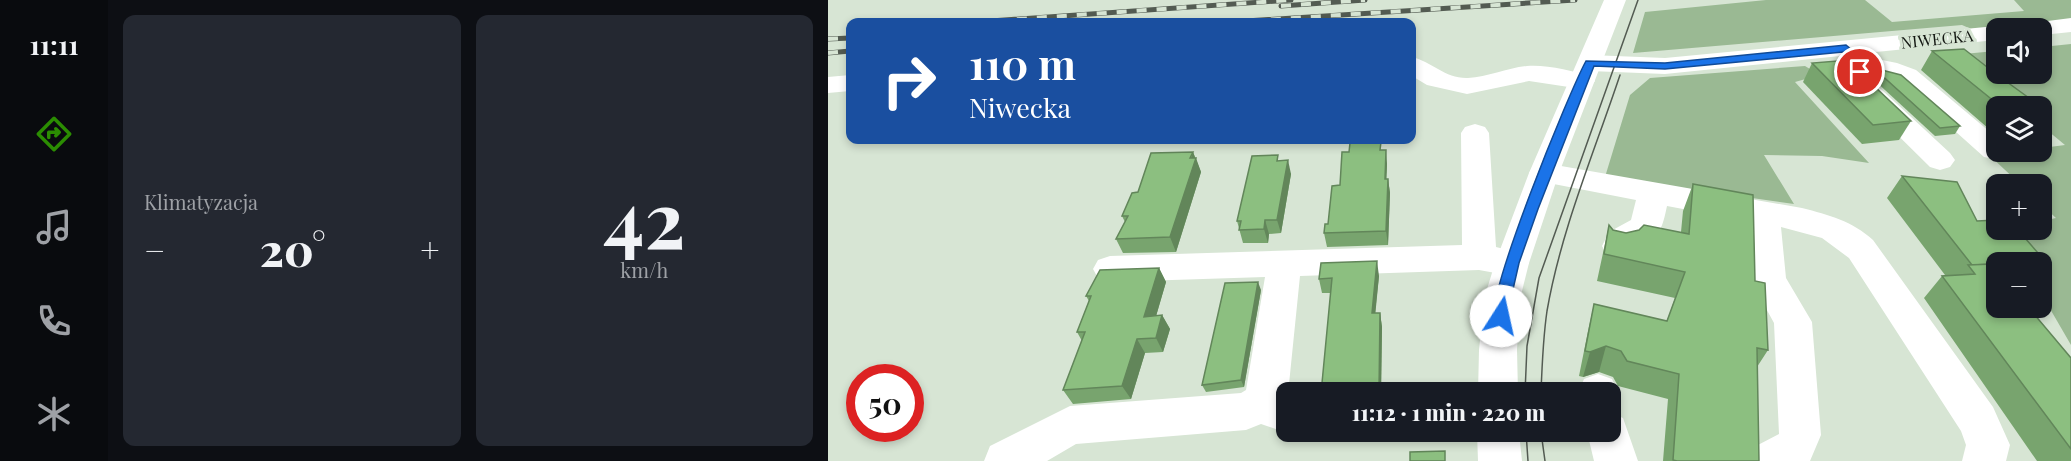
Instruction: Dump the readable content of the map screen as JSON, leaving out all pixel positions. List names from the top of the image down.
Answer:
{
  "streets": {
    "main road": ["NIWECKA"]
  },
  "page": {
    "tabs": "11:11",
    "tile": [
      "Klimatyzacja",
      ["42", "km/h"]
    ],
    "map_buttons": ["+", "−"],
    "turn": ["110 m", "Niwecka"],
    "heat": ["−", "20°", "+"],
    "limit": "50",
    "trip": "11:12 · 1 min · 220 m"
  }
}
